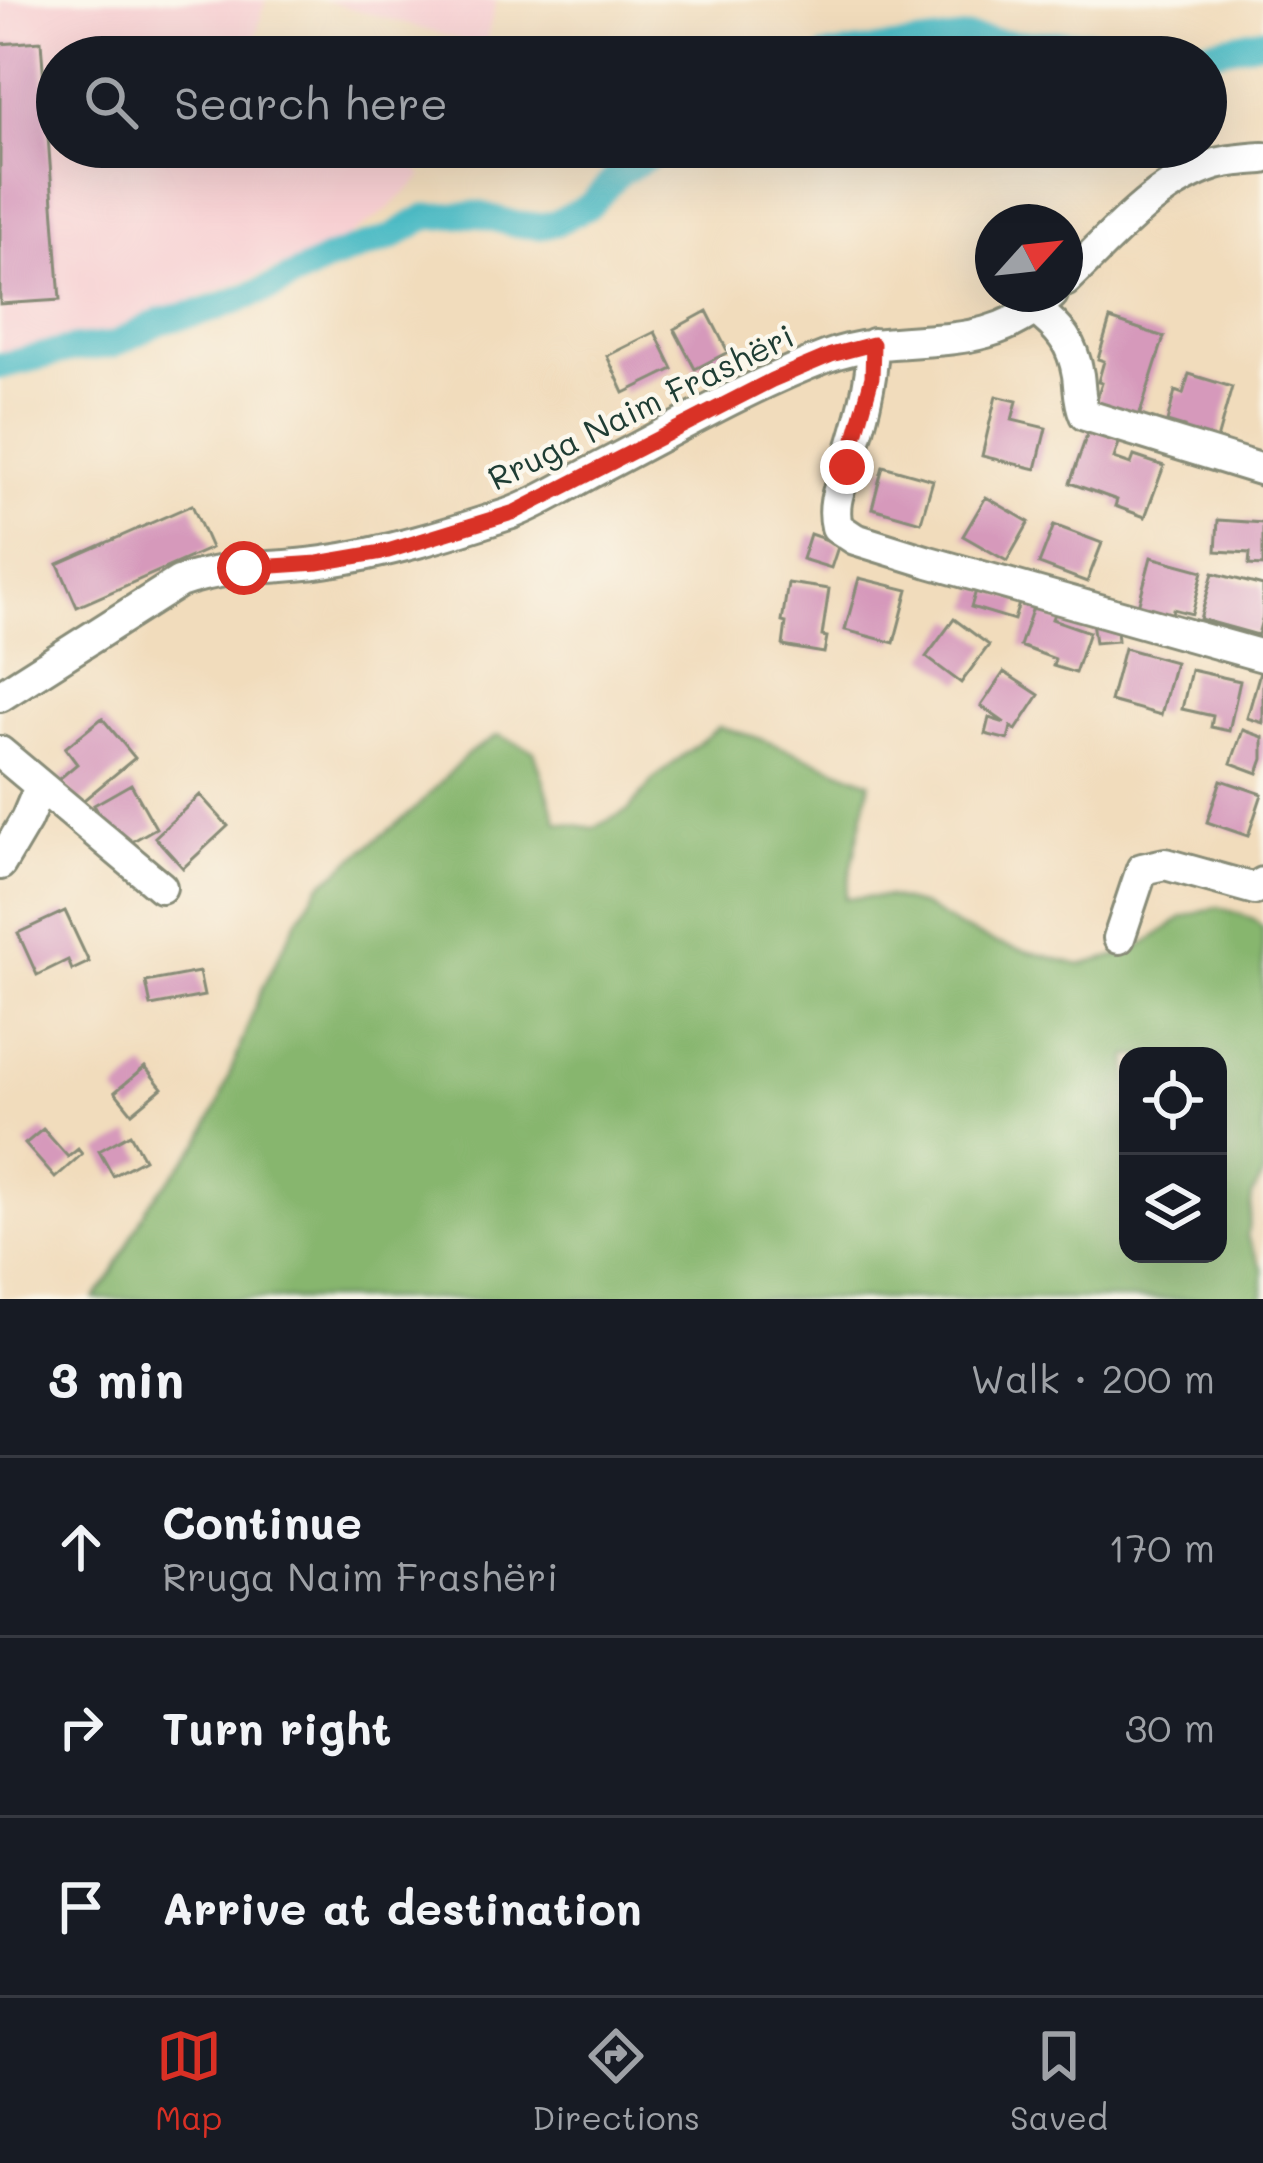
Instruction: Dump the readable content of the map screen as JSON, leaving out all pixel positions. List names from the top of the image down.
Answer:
{
  "streets": {
    "street": ["Rruga Naim Frashëri"]
  },
  "north": "top right",
  "page": {
    "search": "Search here",
    "heading": ["3 min", "Walk · 200 m"],
    "list": [
      ["Continue", "Rruga Naim Frashëri", "170 m"],
      ["Turn right", "30 m"],
      "Arrive at destination"
    ],
    "nav": ["Map", "Directions", "Saved"]
  }
}
